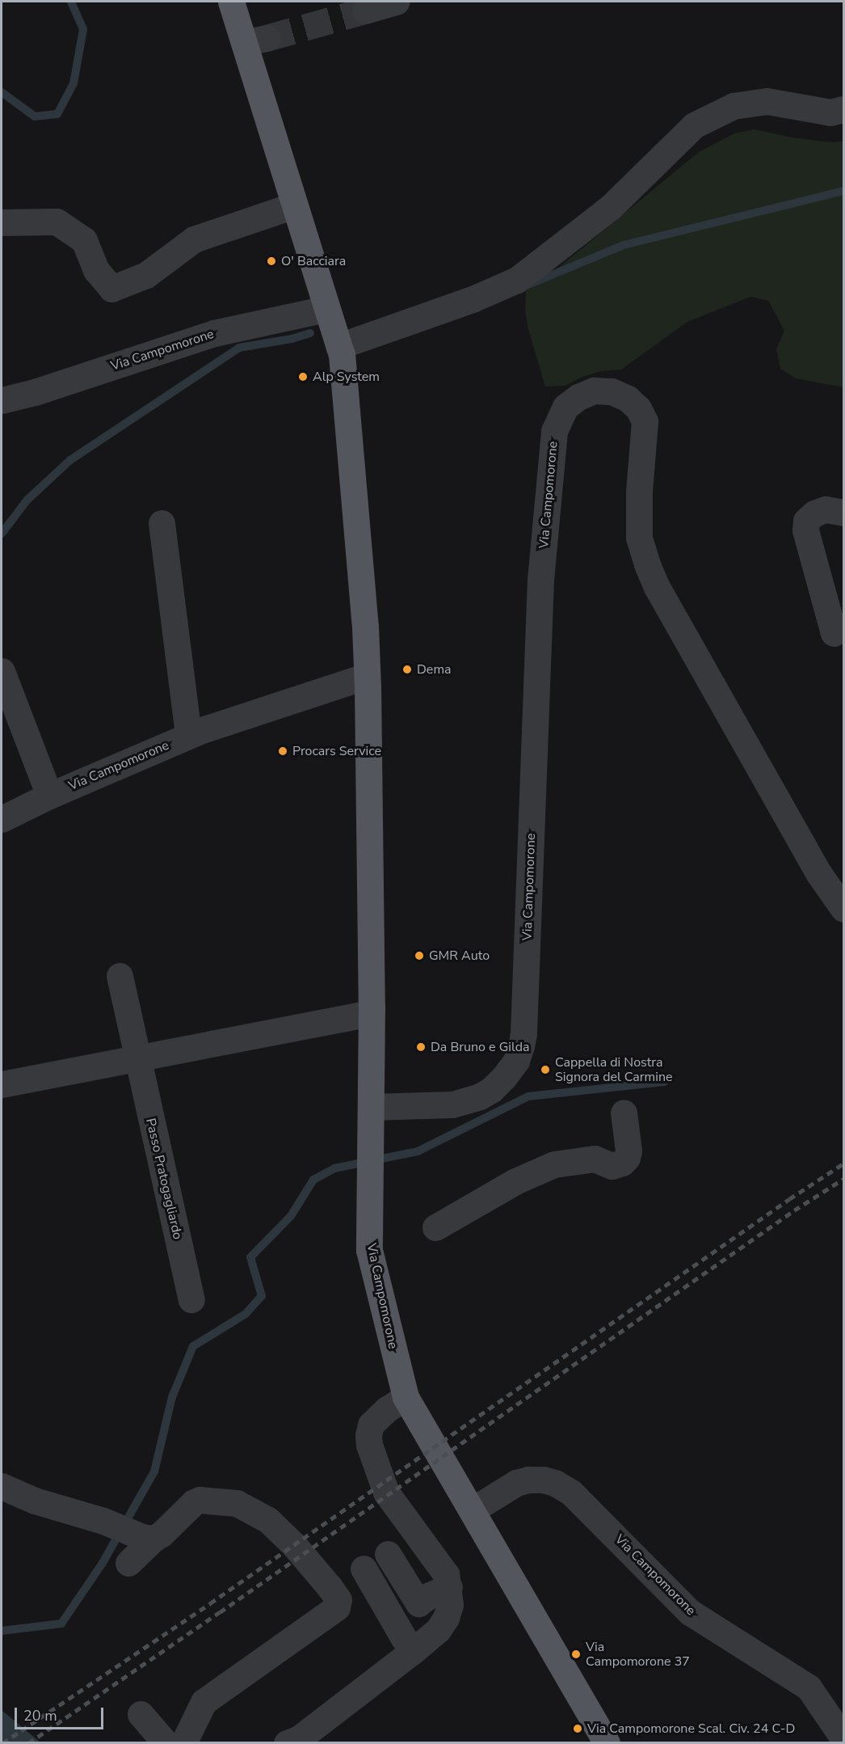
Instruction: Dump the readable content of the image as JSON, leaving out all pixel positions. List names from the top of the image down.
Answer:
{
  "streets": {
    "main road": ["Via Campomorone"],
    "street": ["Passo Pratogagliardo"]
  },
  "places": [
    "O' Bacciara",
    "Alp System",
    "Dema",
    "Procars Service",
    "GMR Auto",
    "Da Bruno e Gilda",
    "Cappella di Nostra Signora del Carmine",
    "Via Campomorone 37",
    "Via Campomorone Scal. Civ. 24 C-D"
  ],
  "scale_bar": "20 m"
}
